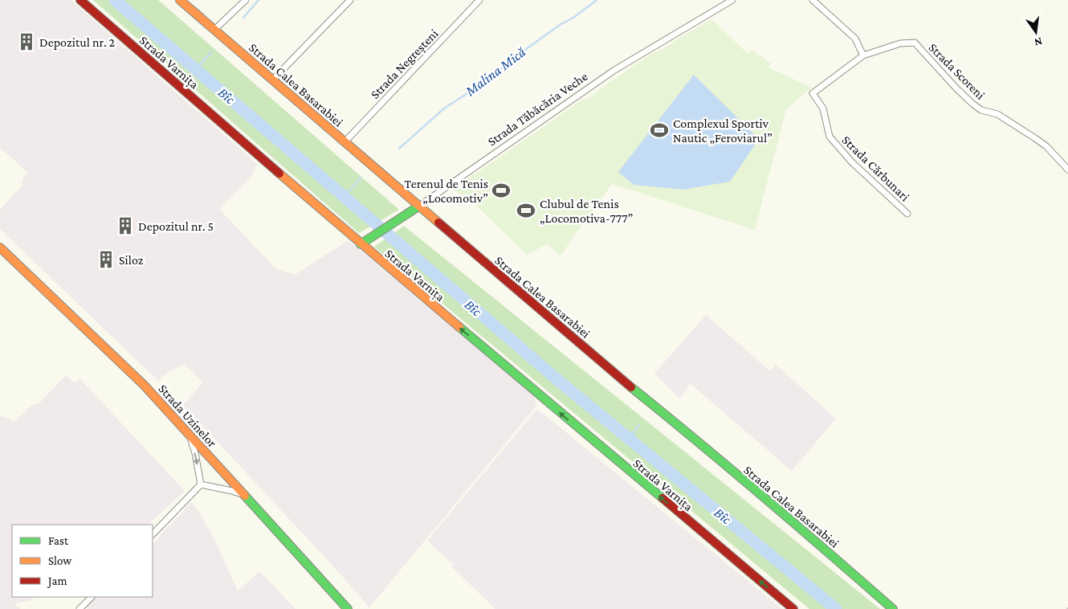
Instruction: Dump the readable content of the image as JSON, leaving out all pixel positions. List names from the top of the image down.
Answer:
{
  "streets": {
    "main road": [
      "Strada Varnița",
      "Strada Calea Basarabiei",
      "Strada Tăbăcăria Veche",
      "Strada Uzinelor"
    ],
    "street": ["Strada Negreșteni", "Strada Scoreni", "Strada Cărbunari"]
  },
  "crossings": [
    ["Strada Varnița", "Strada Tăbăcăria Veche"],
    ["Strada Negreșteni", "Strada Calea Basarabiei"],
    ["Strada Scoreni", "Strada Cărbunari"],
    ["Strada Calea Basarabiei", "Strada Tăbăcăria Veche"]
  ],
  "one_way": ["Strada Varnița"],
  "water": ["Malina Mică", "Bîc"],
  "places": {
    "building": ["Depozitul nr. 2", "Depozitul nr. 5", "Siloz"],
    "sports": ["Complexul Sportiv Nautic „Feroviarul”", "Terenul de Tenis „Locomotiv”", "Clubul de Tenis „Locomotiva-777”"]
  },
  "legend": ["Fast", "Slow", "Jam"],
  "north": "bottom"
}
